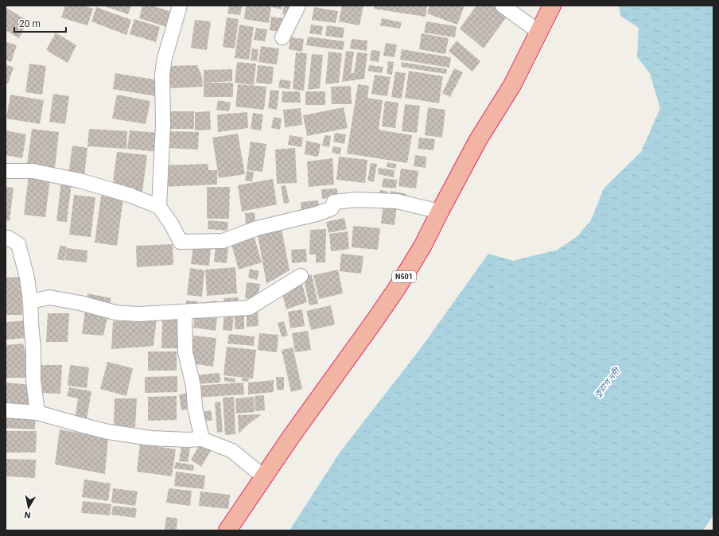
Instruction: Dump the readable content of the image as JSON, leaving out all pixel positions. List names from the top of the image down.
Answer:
{
  "streets": {
    "highway": ["N501"]
  },
  "water": ["তুরাগ নদী"],
  "scale_bar": "20 m",
  "north": "bottom"
}
